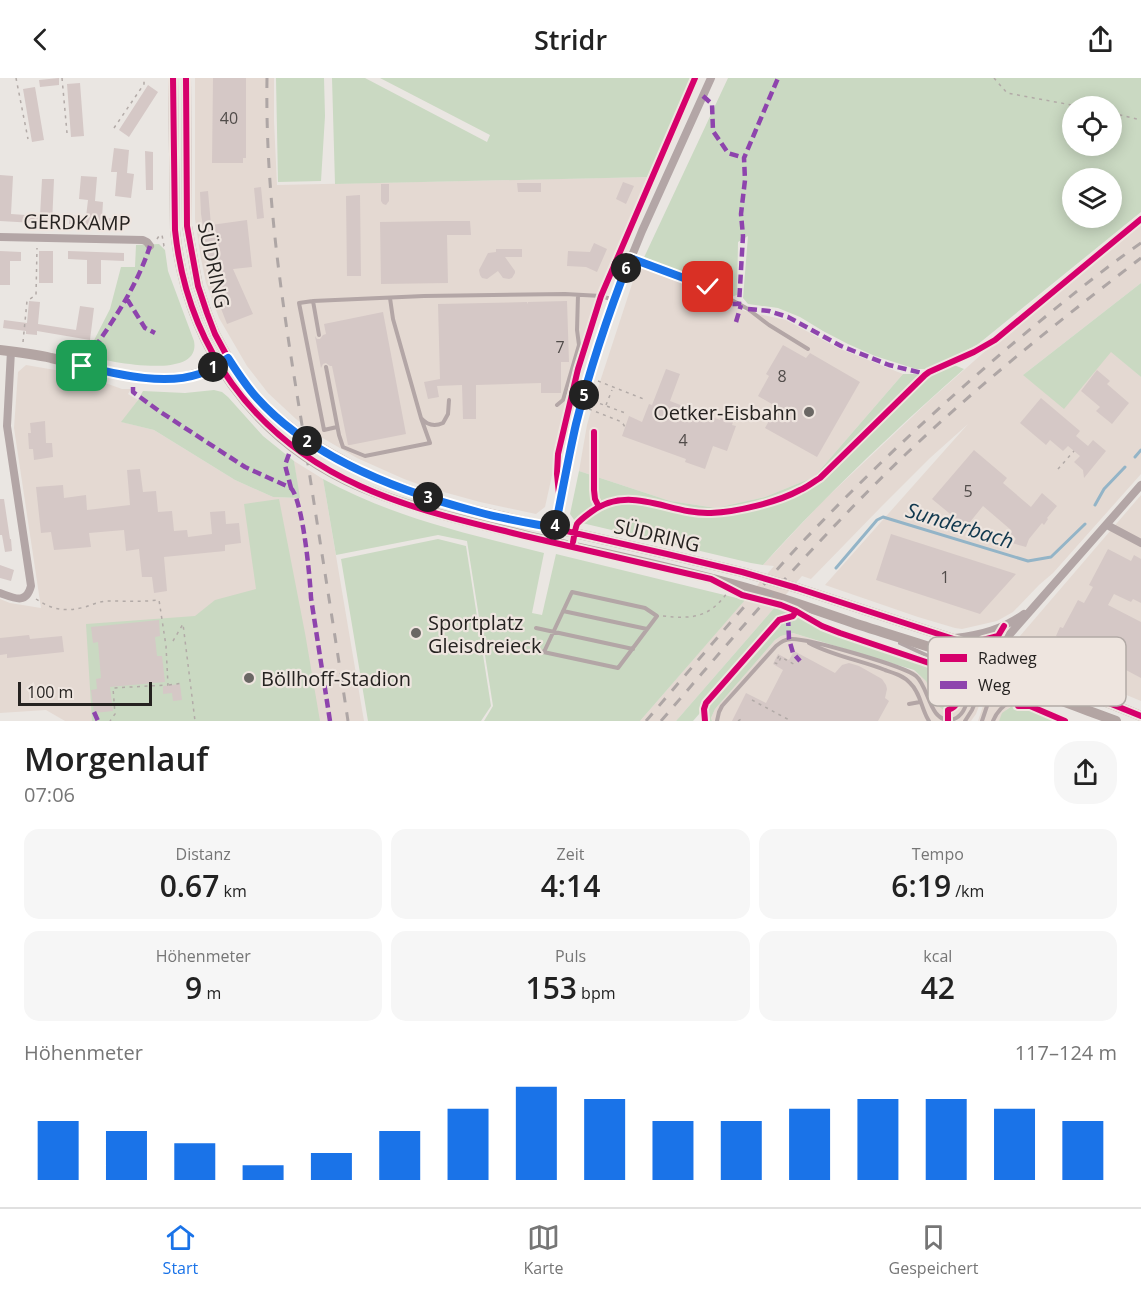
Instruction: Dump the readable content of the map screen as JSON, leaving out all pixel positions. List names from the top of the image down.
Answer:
{
  "streets": {
    "main road": ["SÜDRING"],
    "street": ["GERDKAMP"]
  },
  "water": ["Sunderbach"],
  "places": ["Oetker-Eisbahn", "Sportplatz Gleisdreieck", "Böllhoff-Stadion"],
  "house_numbers": [
    "40",
    "7",
    "8",
    "4",
    "5",
    "1"
  ],
  "legend": ["Radweg", "Weg"],
  "scale_bar": "100 m",
  "page": {
    "header": "Stridr",
    "pins": [
      "6",
      "1",
      "5",
      "2",
      "3",
      "4"
    ],
    "scale": "100 m",
    "heading": ["Morgenlauf", "07:06"],
    "stats": [
      ["Distanz", "0.67 km"],
      ["Zeit", "4:14"],
      ["Tempo", "6:19 /km"],
      ["Höhenmeter", "9 m"],
      ["Puls", "153 bpm"],
      ["kcal", "42"]
    ],
    "chart": ["Höhenmeter", "117–124 m"],
    "tabs": ["Start", "Karte", "Gespeichert"]
  }
}
